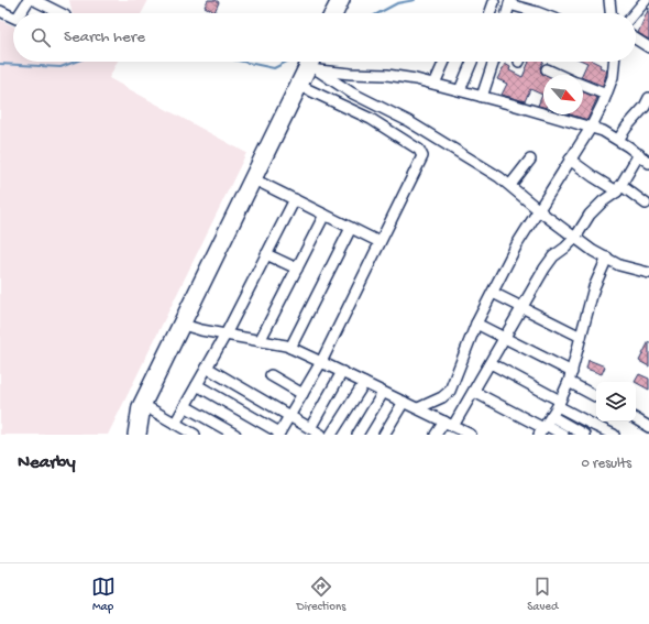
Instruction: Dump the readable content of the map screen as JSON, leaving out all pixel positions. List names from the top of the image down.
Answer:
{
  "north": "bottom right",
  "page": {
    "search": "Search here",
    "heading": ["Nearby", "0 results"],
    "nav": ["Map", "Directions", "Saved"]
  }
}
